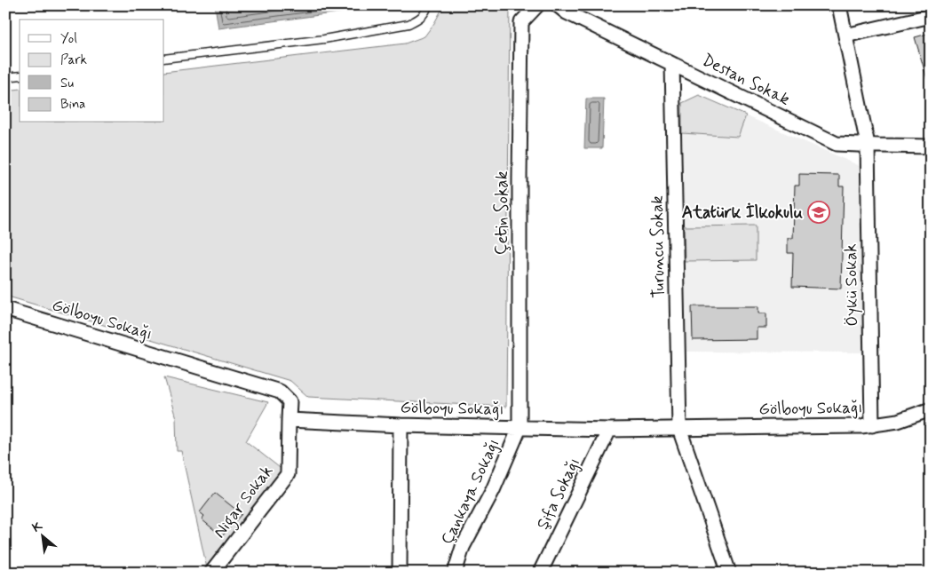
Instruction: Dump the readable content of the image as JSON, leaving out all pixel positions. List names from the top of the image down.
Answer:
{
  "streets": {
    "street": [
      "Destan Sokak",
      "Çetin Sokak",
      "Turuncu Sokak",
      "Öykü Sokak",
      "Gölboyu Sokağı",
      "Çankaya Sokağı",
      "Şifa Sokağı",
      "Nigar Sokak"
    ]
  },
  "crossings": [
    ["Destan Sokak", "Turuncu Sokak"],
    ["Destan Sokak", "Öykü Sokak"],
    ["Çetin Sokak", "Gölboyu Sokağı"],
    ["Çetin Sokak", "Çankaya Sokağı"],
    ["Turuncu Sokak", "Gölboyu Sokağı"],
    ["Öykü Sokak", "Gölboyu Sokağı"],
    ["Gölboyu Sokağı", "Çankaya Sokağı"],
    ["Gölboyu Sokağı", "Şifa Sokağı"],
    ["Gölboyu Sokağı", "Nigar Sokak"]
  ],
  "places": {
    "school or university": ["Atatürk İlkokulu"]
  },
  "legend": [
    "Yol",
    "Park",
    "Su",
    "Bina"
  ],
  "north": "top left"
}
